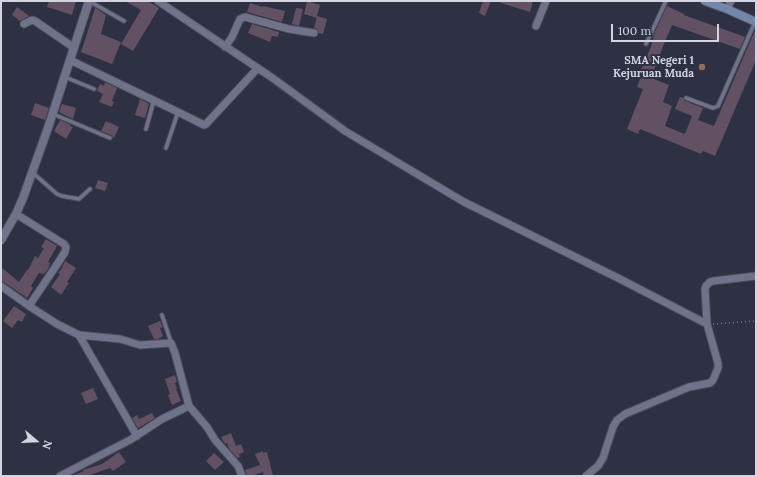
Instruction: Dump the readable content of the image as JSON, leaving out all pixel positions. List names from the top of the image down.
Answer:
{
  "places": ["SMA Negeri 1 Kejuruan Muda"],
  "scale_bar": "100 m",
  "north": "right"
}
